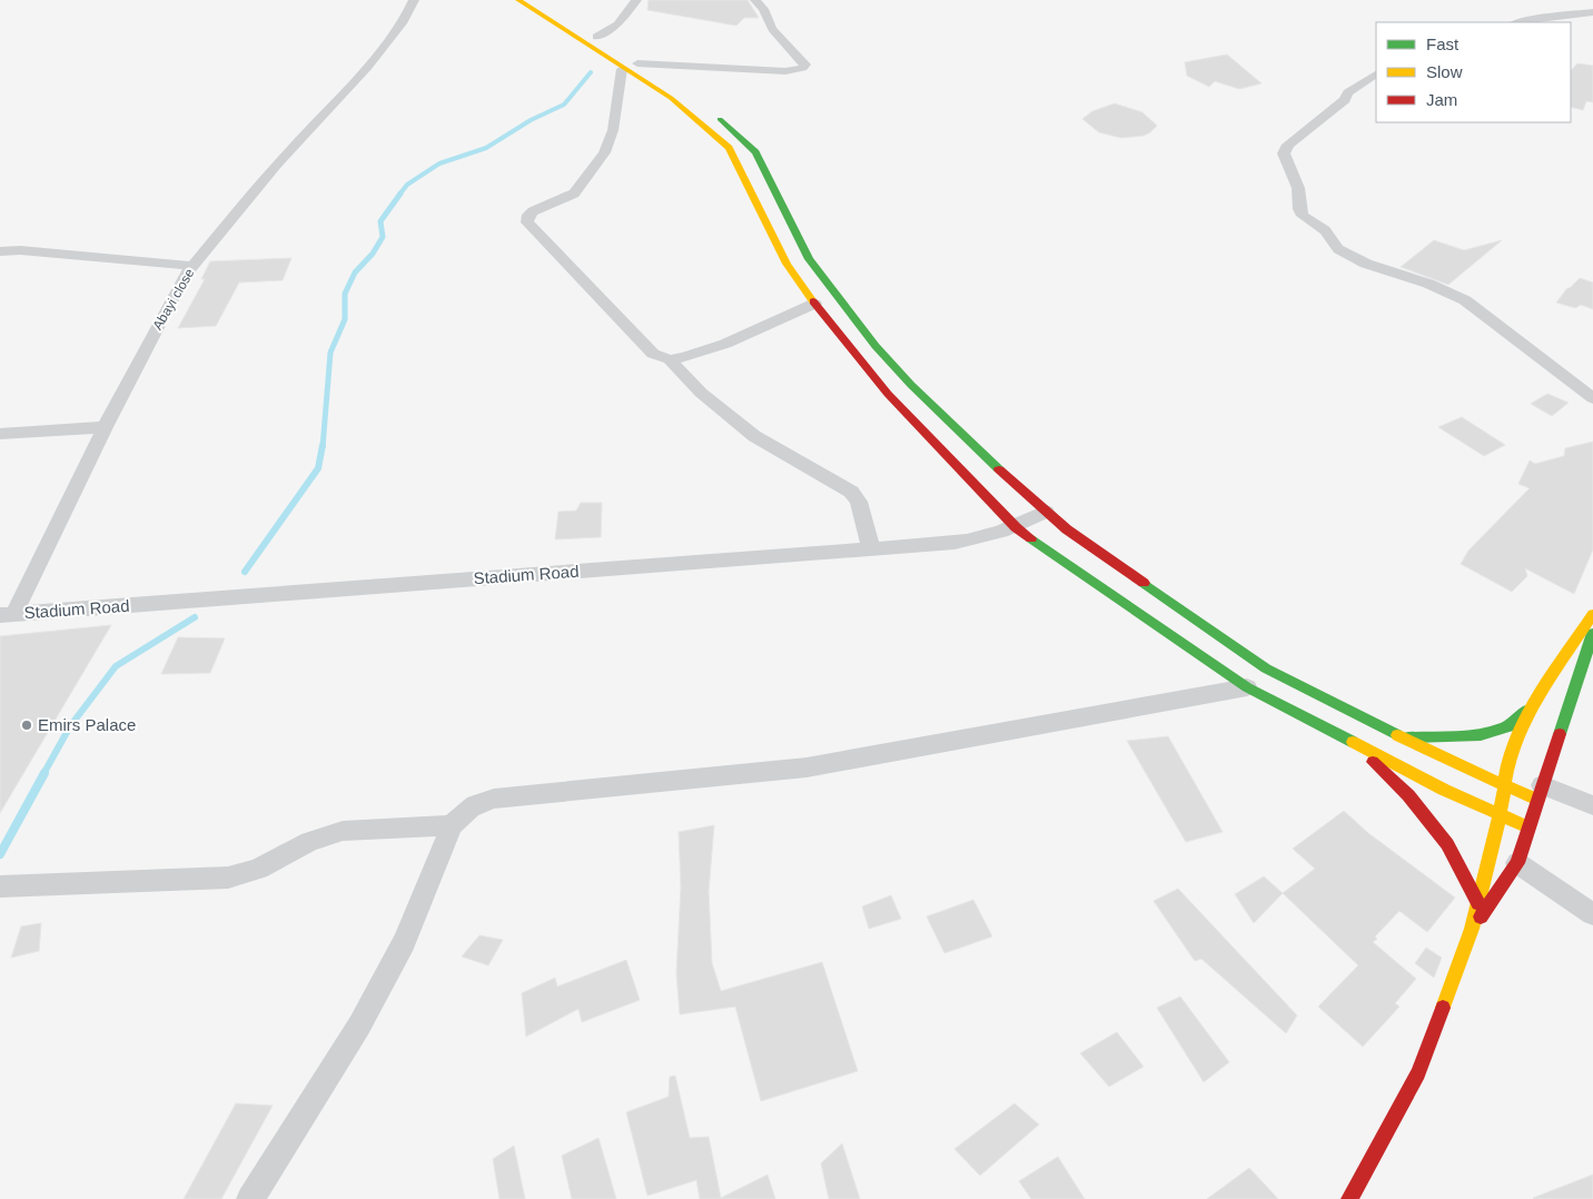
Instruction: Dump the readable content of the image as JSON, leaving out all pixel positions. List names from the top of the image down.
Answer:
{
  "streets": {
    "street": ["Abayi close", "Stadium Road"]
  },
  "crossings": [
    ["Abayi close", "Stadium Road"]
  ],
  "places": ["Emirs Palace"],
  "legend": ["Fast", "Slow", "Jam"]
}
